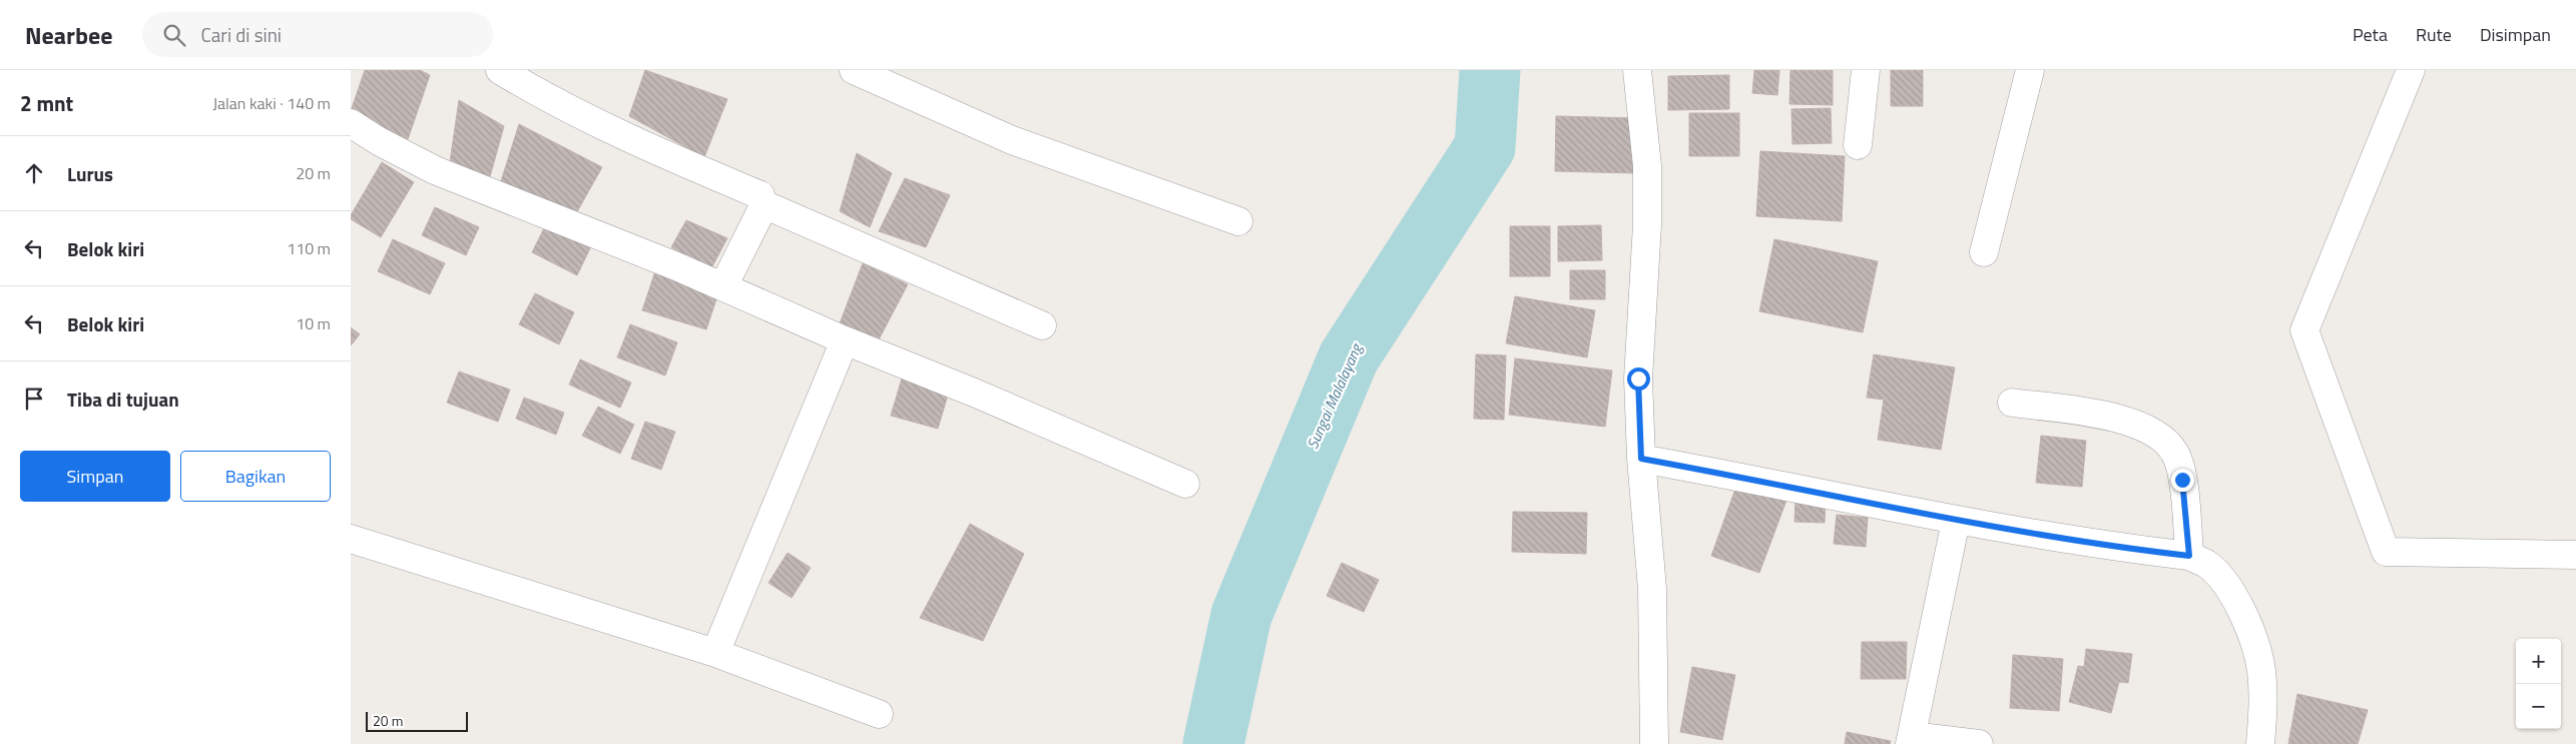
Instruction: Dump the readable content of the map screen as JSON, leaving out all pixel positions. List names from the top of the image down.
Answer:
{
  "water": ["Sungai Malalayang"],
  "scale_bar": "20 m",
  "page": {
    "header": "Nearbee",
    "search": "Cari di sini",
    "nav": ["Peta", "Rute", "Disimpan"],
    "heading": ["2 mnt", "Jalan kaki · 140 m"],
    "list": [
      ["Lurus", "20 m"],
      ["Belok kiri", "110 m"],
      ["Belok kiri", "10 m"],
      "Tiba di tujuan"
    ],
    "buttons": ["Simpan", "Bagikan"],
    "map_buttons": ["+", "−"],
    "scale": "20 m"
  }
}
